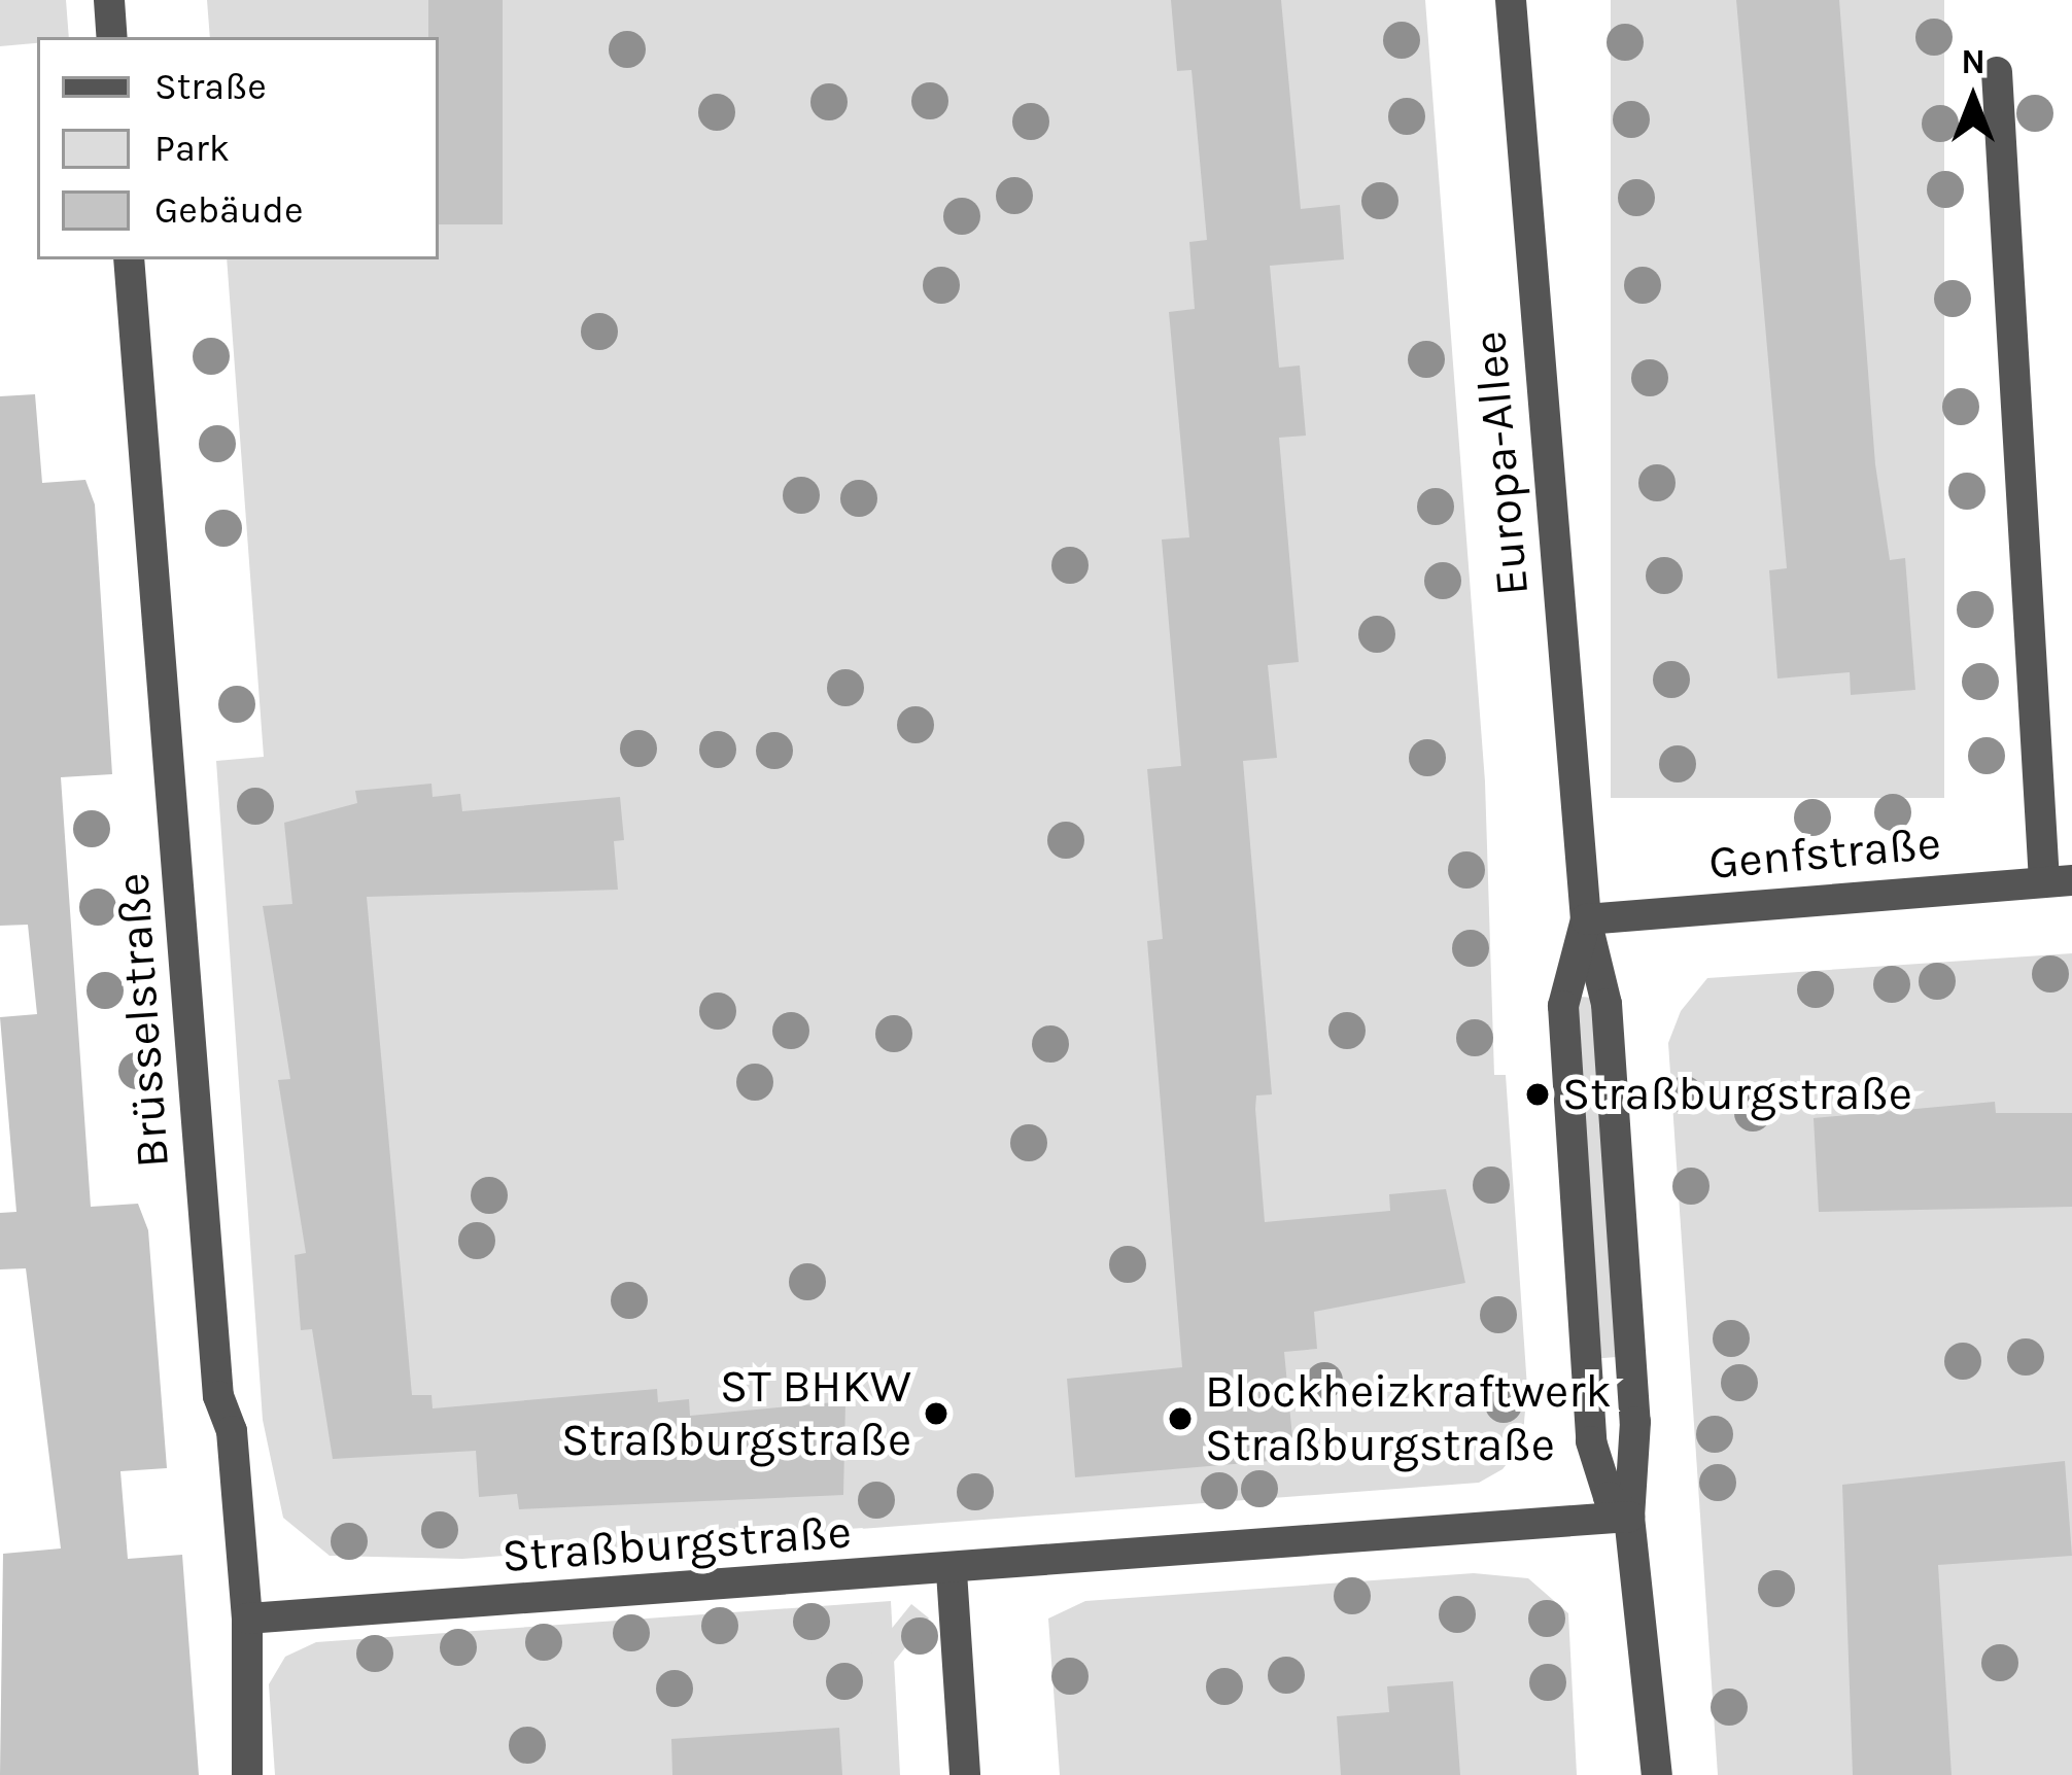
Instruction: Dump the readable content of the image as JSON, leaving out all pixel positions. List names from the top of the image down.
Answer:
{
  "streets": {
    "street": [
      "Europa-Allee",
      "Genfstraße",
      "Brüsselstraße",
      "Straßburgstraße"
    ]
  },
  "crossings": [
    ["Europa-Allee", "Genfstraße"],
    ["Europa-Allee", "Straßburgstraße"],
    ["Brüsselstraße", "Straßburgstraße"]
  ],
  "places": ["Straßburgstraße", "ST BHKW Straßburgstraße", "Blockheizkraftwerk Straßburgstraße"],
  "legend": ["Straße", "Park", "Gebäude"],
  "north": "top"
}
